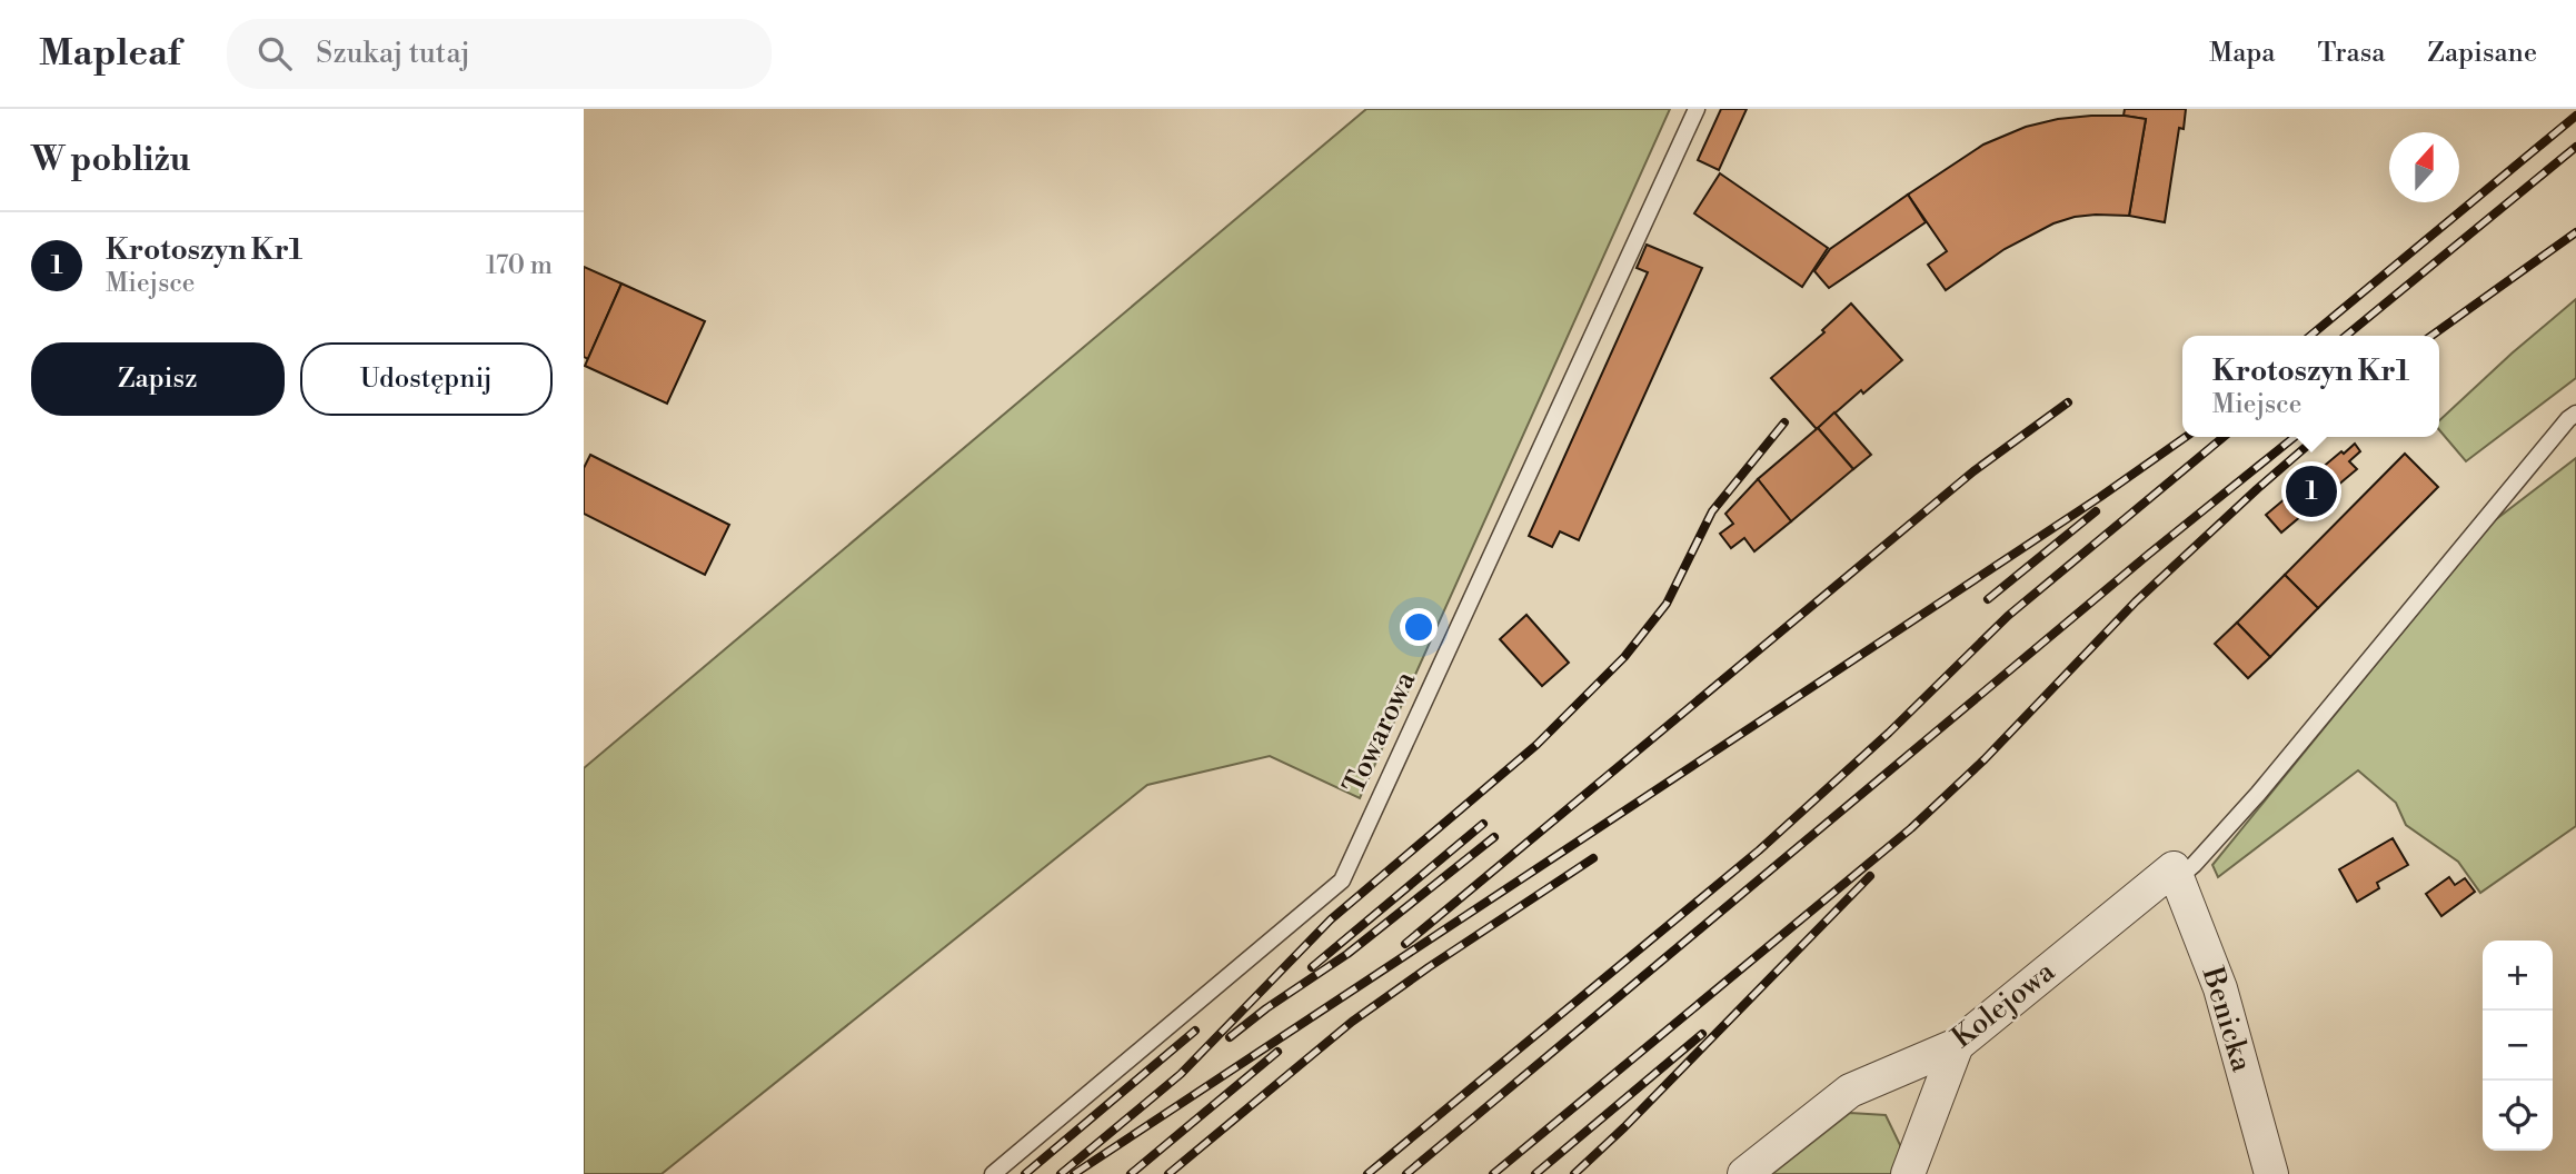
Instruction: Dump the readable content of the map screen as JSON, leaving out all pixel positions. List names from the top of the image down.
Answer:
{
  "streets": {
    "street": ["Kolejowa", "Benicka"],
    "lane": ["Towarowa"]
  },
  "crossings": [
    ["Kolejowa", "Benicka"]
  ],
  "north": "top",
  "page": {
    "header": "Mapleaf",
    "search": "Szukaj tutaj",
    "nav": ["Mapa", "Trasa", "Zapisane"],
    "heading": "W pobliżu",
    "list": [
      {
        "mark": "1",
        "name": "Krotoszyn Kr1",
        "note": "Miejsce",
        "value": "170 m"
      }
    ],
    "buttons": ["Zapisz", "Udostępnij"],
    "popup": ["Krotoszyn Kr1", "Miejsce"],
    "pins": "1",
    "map_buttons": ["+", "−"]
  }
}
